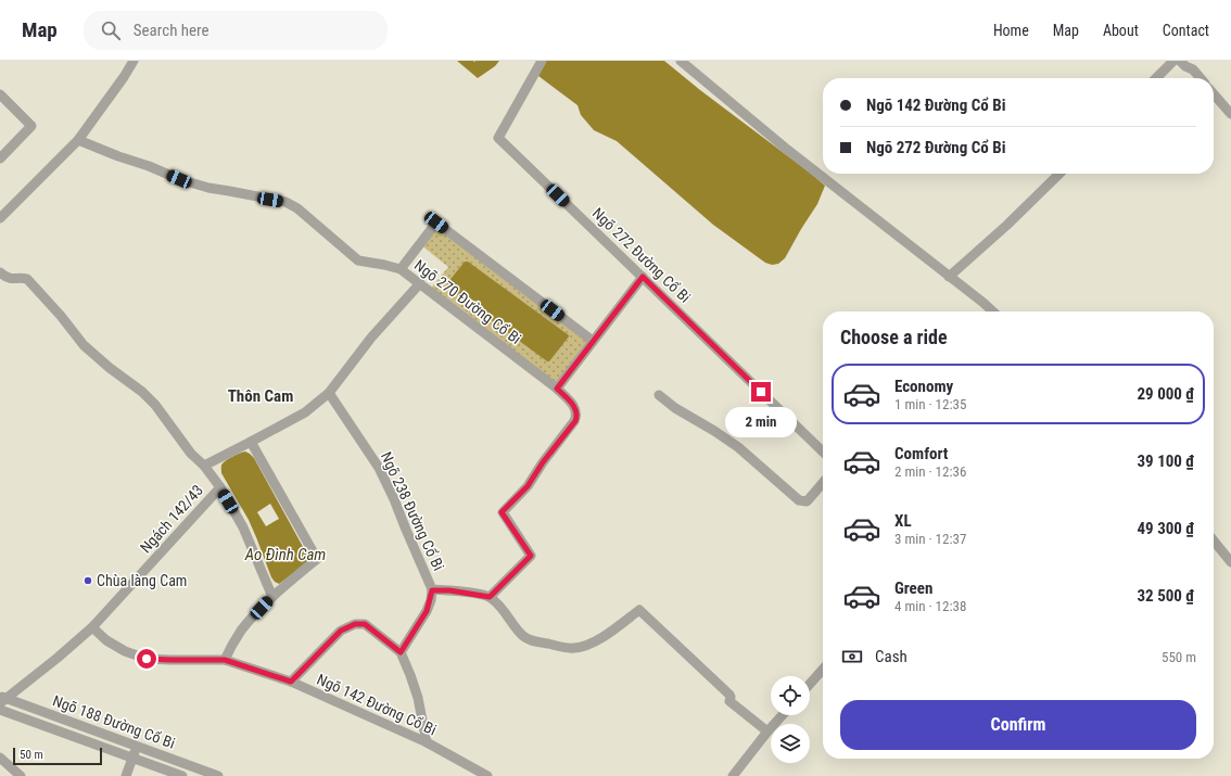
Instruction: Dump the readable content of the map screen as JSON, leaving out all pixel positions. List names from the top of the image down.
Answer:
{
  "streets": {
    "street": [
      "Ngõ 272 Đường Cổ Bi",
      "Ngõ 270 Đường Cổ Bi",
      "Ngõ 238 Đường Cổ Bi",
      "Ngách 142/43",
      "Ngõ 142 Đường Cổ Bi",
      "Ngõ 188 Đường Cổ Bi"
    ]
  },
  "crossings": [
    ["Ngõ 270 Đường Cổ Bi", "Ngõ 238 Đường Cổ Bi"],
    ["Ngách 142/43", "Ngõ 142 Đường Cổ Bi"]
  ],
  "districts": ["Thôn Cam"],
  "water": ["Ao Đình Cam"],
  "places": ["Chùa làng Cam"],
  "scale_bar": "50 m",
  "page": {
    "header": "Map",
    "search": "Search here",
    "nav": [
      "Home",
      "Map",
      "About",
      "Contact"
    ],
    "banner": ["Ngõ 142 Đường Cổ Bi", "Ngõ 272 Đường Cổ Bi"],
    "heading": "Choose a ride",
    "list": [
      {
        "name": "Economy",
        "note": "1 min · 12:35",
        "value": "29 000 ₫"
      },
      {
        "name": "Comfort",
        "note": "2 min · 12:36",
        "value": "39 100 ₫"
      },
      {
        "name": "XL",
        "note": "3 min · 12:37",
        "value": "49 300 ₫"
      },
      {
        "name": "Green",
        "note": "4 min · 12:38",
        "value": "32 500 ₫"
      }
    ],
    "bubble": "2 min",
    "pay": ["Cash", "550 m"],
    "buttons": "Confirm",
    "scale": "50 m"
  }
}
